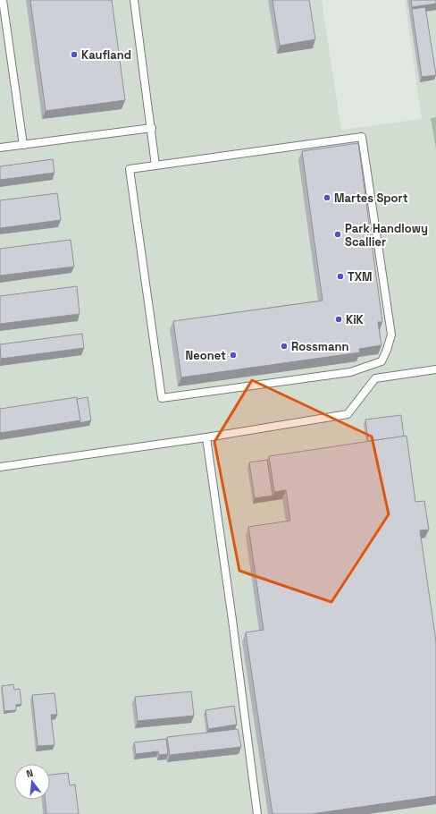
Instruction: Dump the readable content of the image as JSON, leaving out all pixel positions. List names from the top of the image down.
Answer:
{
  "places": [
    "Kaufland",
    "Martes Sport",
    "Park Handlowy Scallier",
    "TXM",
    "KiK",
    "Rossmann",
    "Neonet"
  ],
  "north": "top"
}
